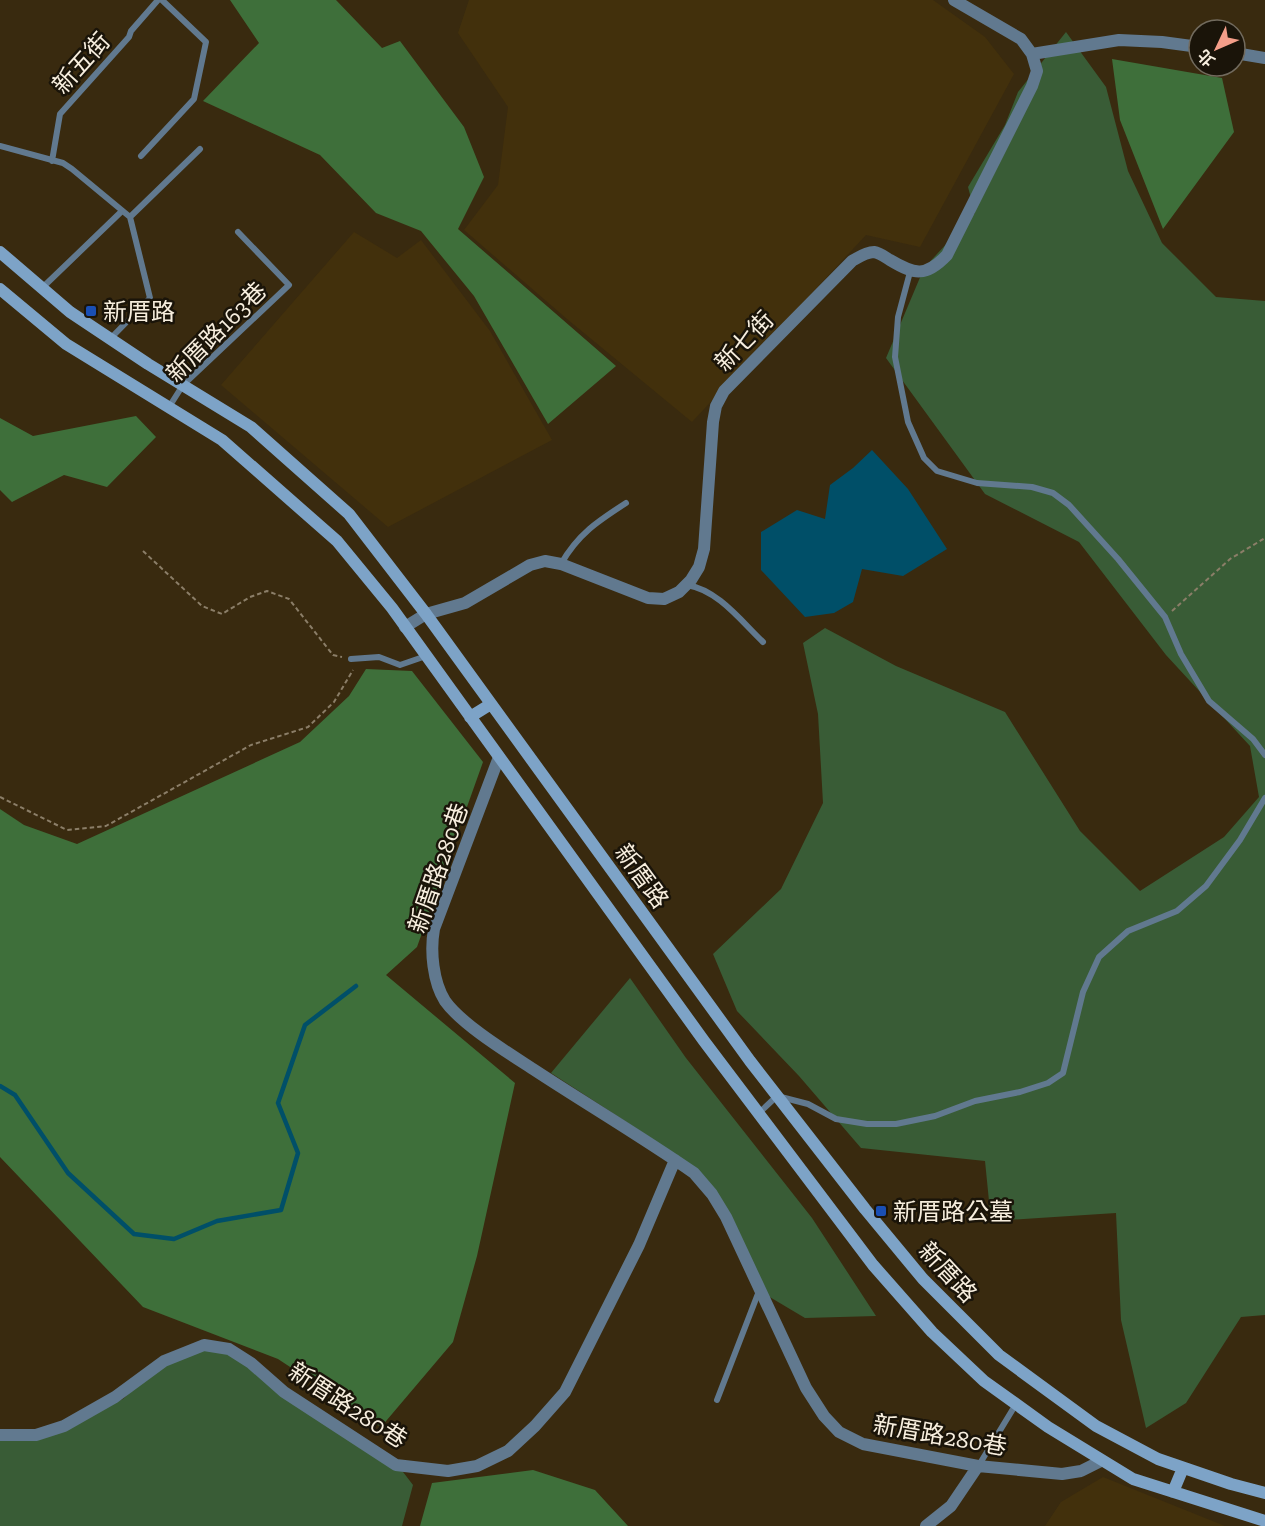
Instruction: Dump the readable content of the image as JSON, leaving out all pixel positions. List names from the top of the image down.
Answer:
{
  "streets": {
    "street": ["新七街", "新厝路280巷", "新厝路"],
    "lane": ["新五街", "新厝路163巷"]
  },
  "crossings": [
    ["新厝路163巷", "新厝路"],
    ["新厝路280巷", "新厝路"]
  ],
  "places": {
    "transit": ["新厝路", "新厝路公墓"]
  },
  "north": "bottom left"
}
